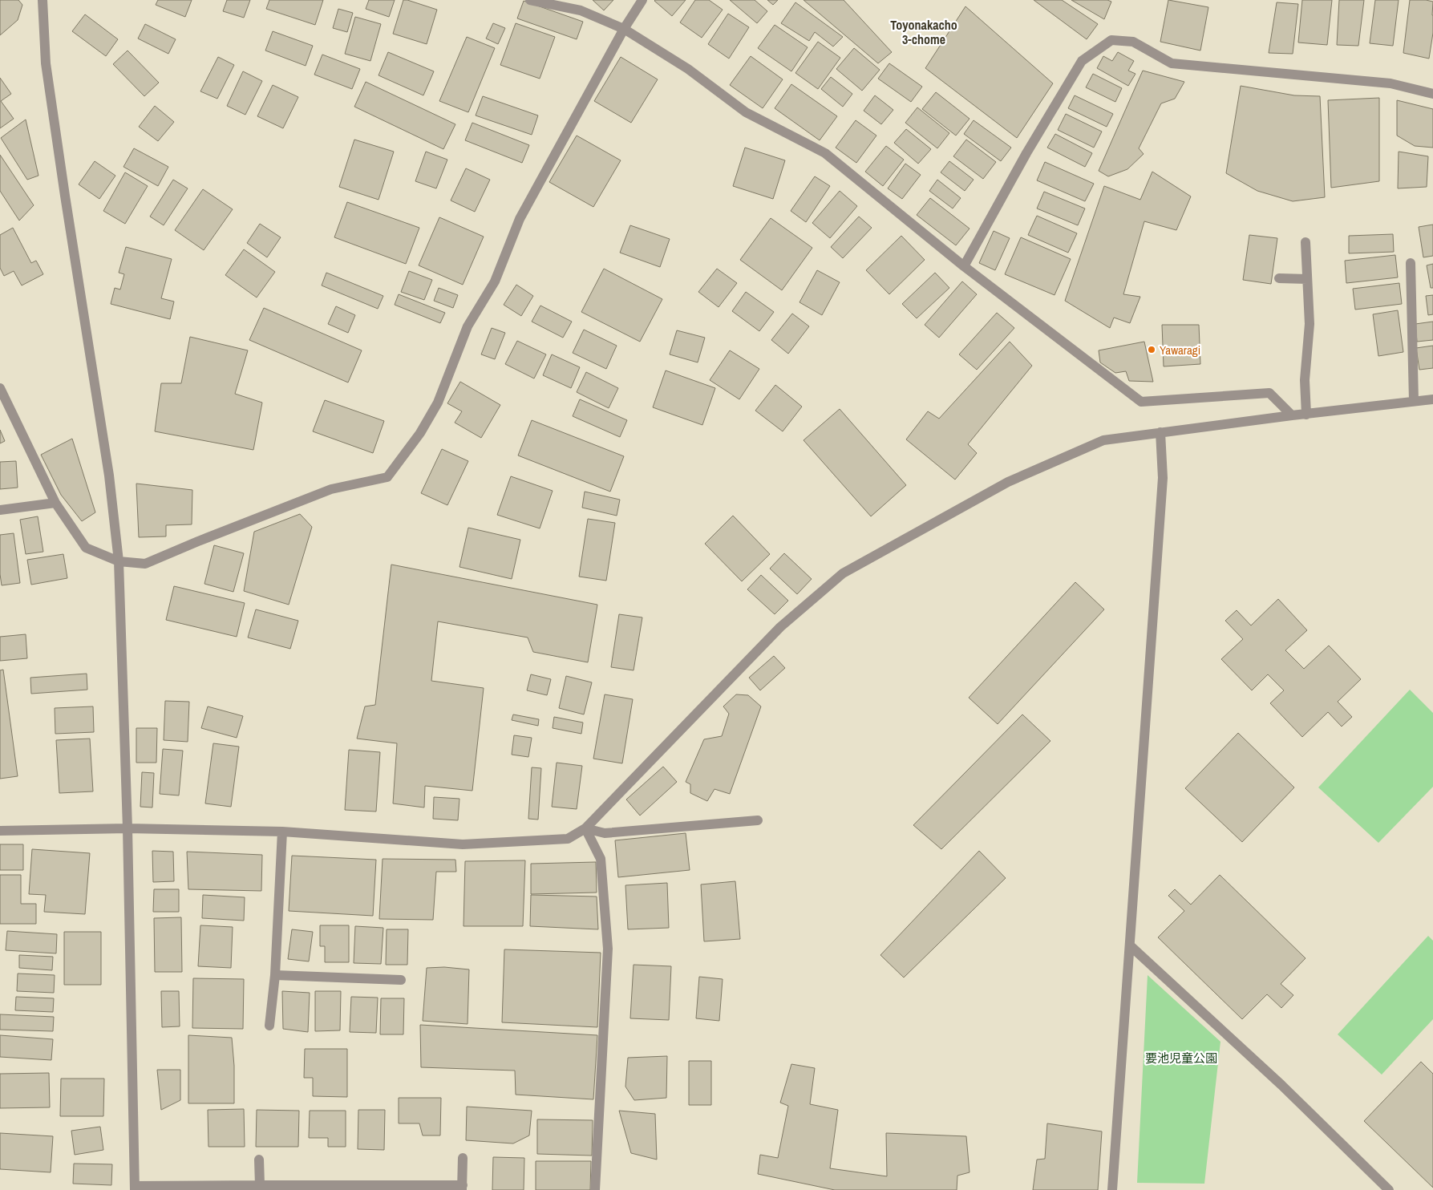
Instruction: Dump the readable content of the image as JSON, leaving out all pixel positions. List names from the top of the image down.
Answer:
{
  "districts": ["Toyonakacho 3-chome"],
  "parks": ["要池児童公園"],
  "places": ["Yawaragi"]
}
